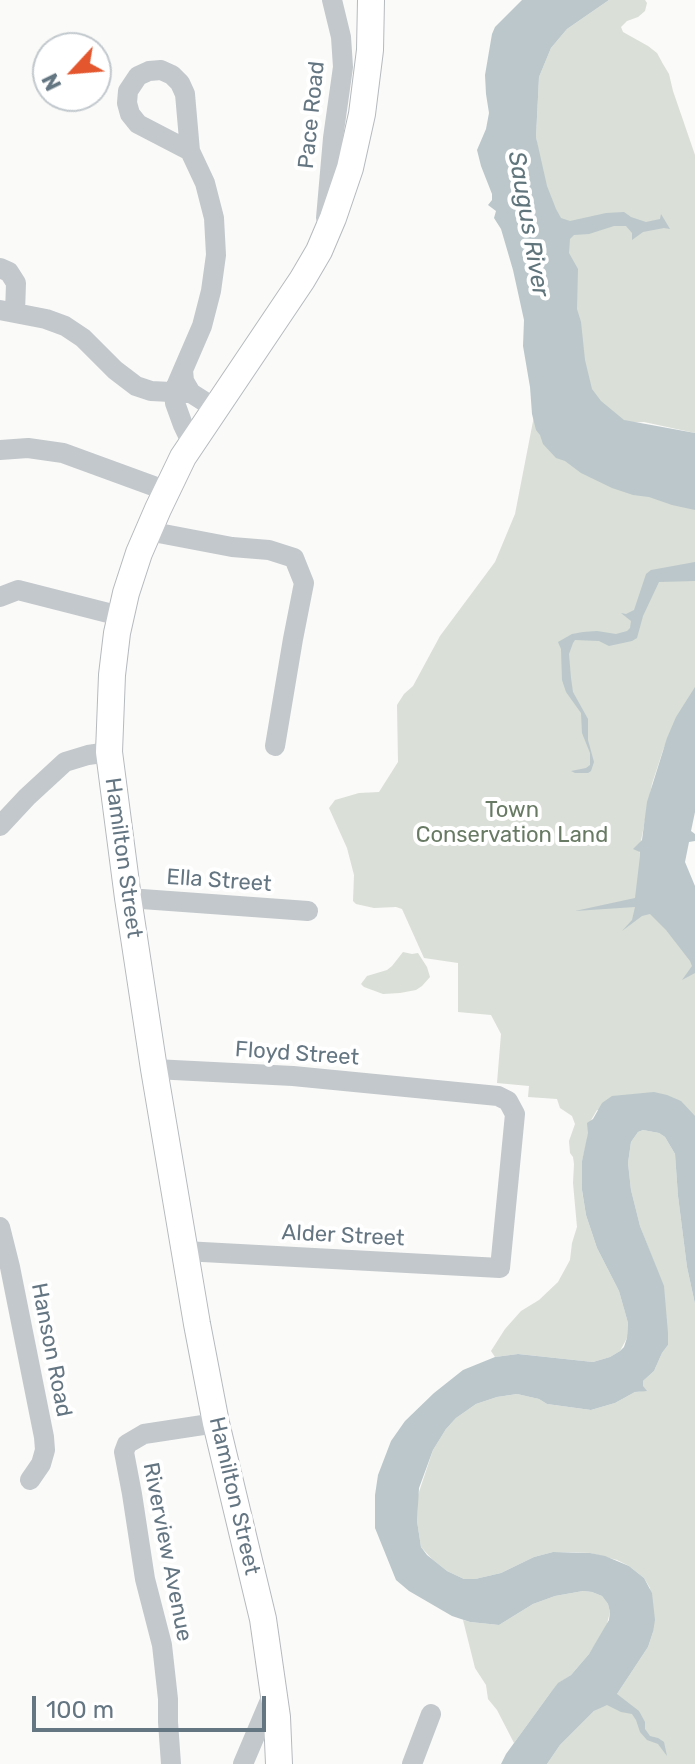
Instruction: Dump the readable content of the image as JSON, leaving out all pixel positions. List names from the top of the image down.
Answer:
{
  "streets": {
    "main road": ["Hamilton Street"],
    "street": [
      "Pace Road",
      "Ella Street",
      "Floyd Street",
      "Alder Street",
      "Hanson Road",
      "Riverview Avenue"
    ]
  },
  "crossings": [
    ["Pace Road", "Hamilton Street"],
    ["Hamilton Street", "Ella Street"],
    ["Hamilton Street", "Floyd Street"],
    ["Hamilton Street", "Alder Street"],
    ["Hamilton Street", "Riverview Avenue"],
    ["Floyd Street", "Alder Street"]
  ],
  "water": ["Saugus River"],
  "parks": ["Town Conservation Land"],
  "scale_bar": "100 m",
  "north": "bottom left"
}
